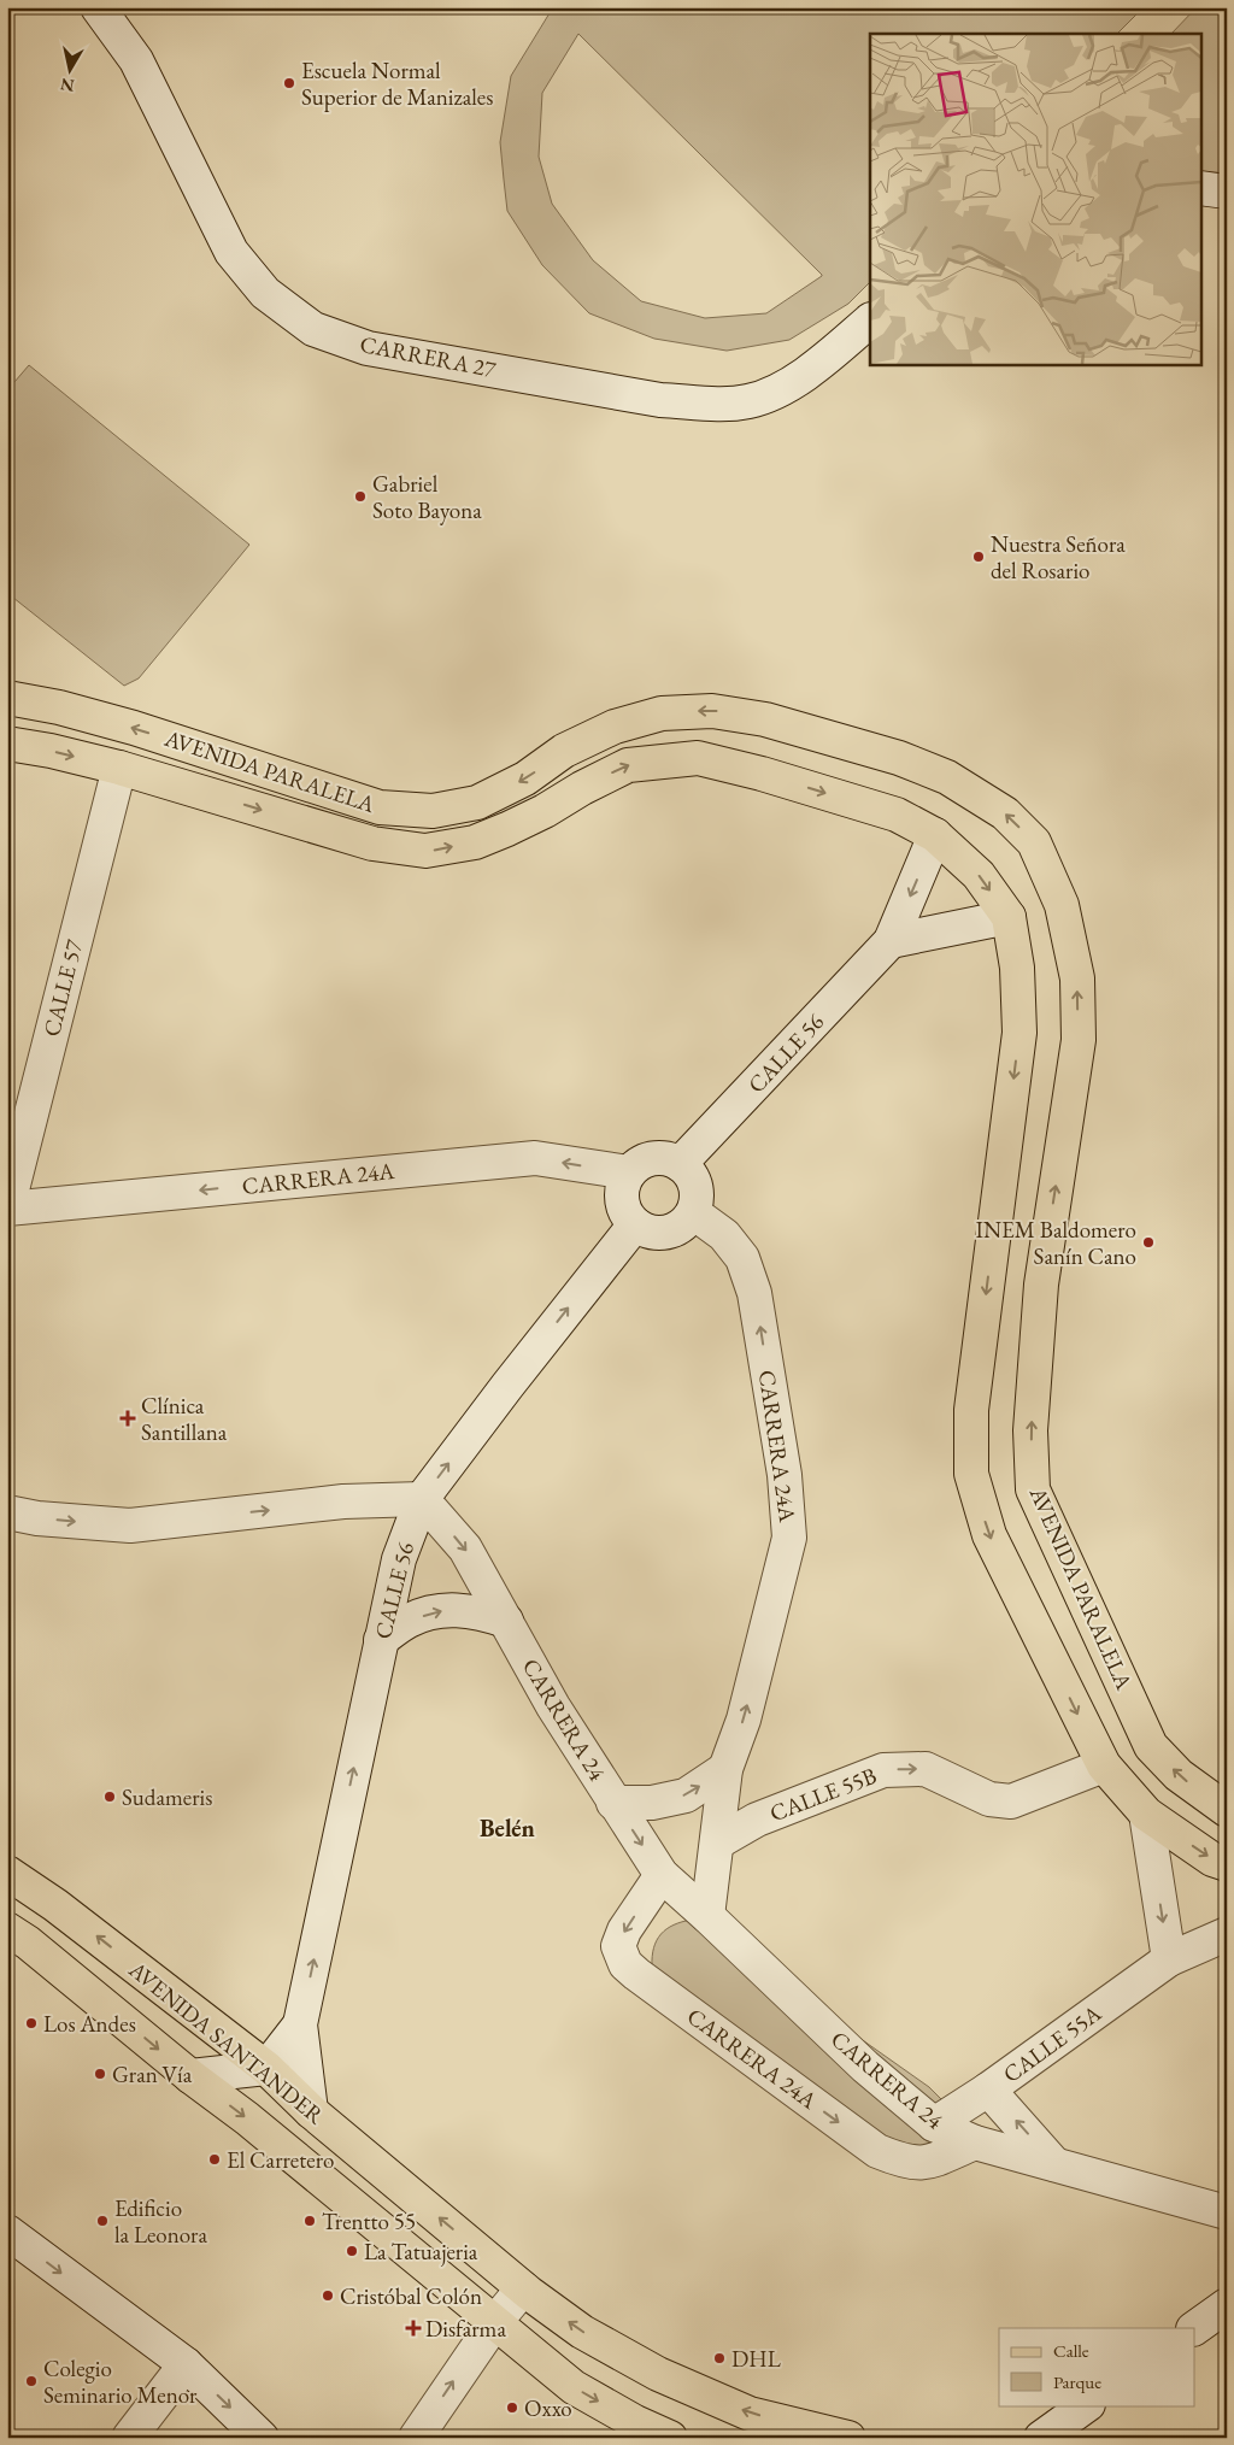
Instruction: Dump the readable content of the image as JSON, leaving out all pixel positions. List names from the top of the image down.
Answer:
{
  "streets": {
    "main road": ["AVENIDA PARALELA", "AVENIDA SANTANDER"],
    "street": [
      "CARRERA 27",
      "CALLE 57",
      "CALLE 56",
      "CARRERA 24A",
      "CARRERA 24",
      "CALLE 55B",
      "CALLE 55A"
    ]
  },
  "crossings": [
    ["AVENIDA PARALELA", "CALLE 57"],
    ["AVENIDA PARALELA", "CALLE 56"],
    ["AVENIDA PARALELA", "CALLE 55B"],
    ["CALLE 57", "CARRERA 24A"],
    ["CALLE 56", "CARRERA 24A"],
    ["CALLE 56", "CARRERA 24"],
    ["CALLE 56", "AVENIDA SANTANDER"],
    ["CARRERA 24A", "CARRERA 24"],
    ["CARRERA 24A", "CALLE 55B"],
    ["CARRERA 24", "CALLE 55A"]
  ],
  "one_way": ["CALLE 55B"],
  "districts": ["Belén"],
  "places": {
    "other": [
      "Escuela Normal Superior de Manizales",
      "Gabriel Soto Bayona",
      "Nuestra Señora del Rosario",
      "INEM Baldomero Sanín Cano",
      "Sudameris",
      "Los Andes",
      "Gran Vía",
      "El Carretero",
      "Edificio la Leonora",
      "Trentto 55",
      "La Tatuajeria",
      "Cristóbal Colón",
      "DHL",
      "Colegio Seminario Menor",
      "Oxxo"
    ],
    "health": ["Clínica Santillana", "Disfarma"]
  },
  "legend": ["Calle", "Parque"],
  "north": "bottom"
}
